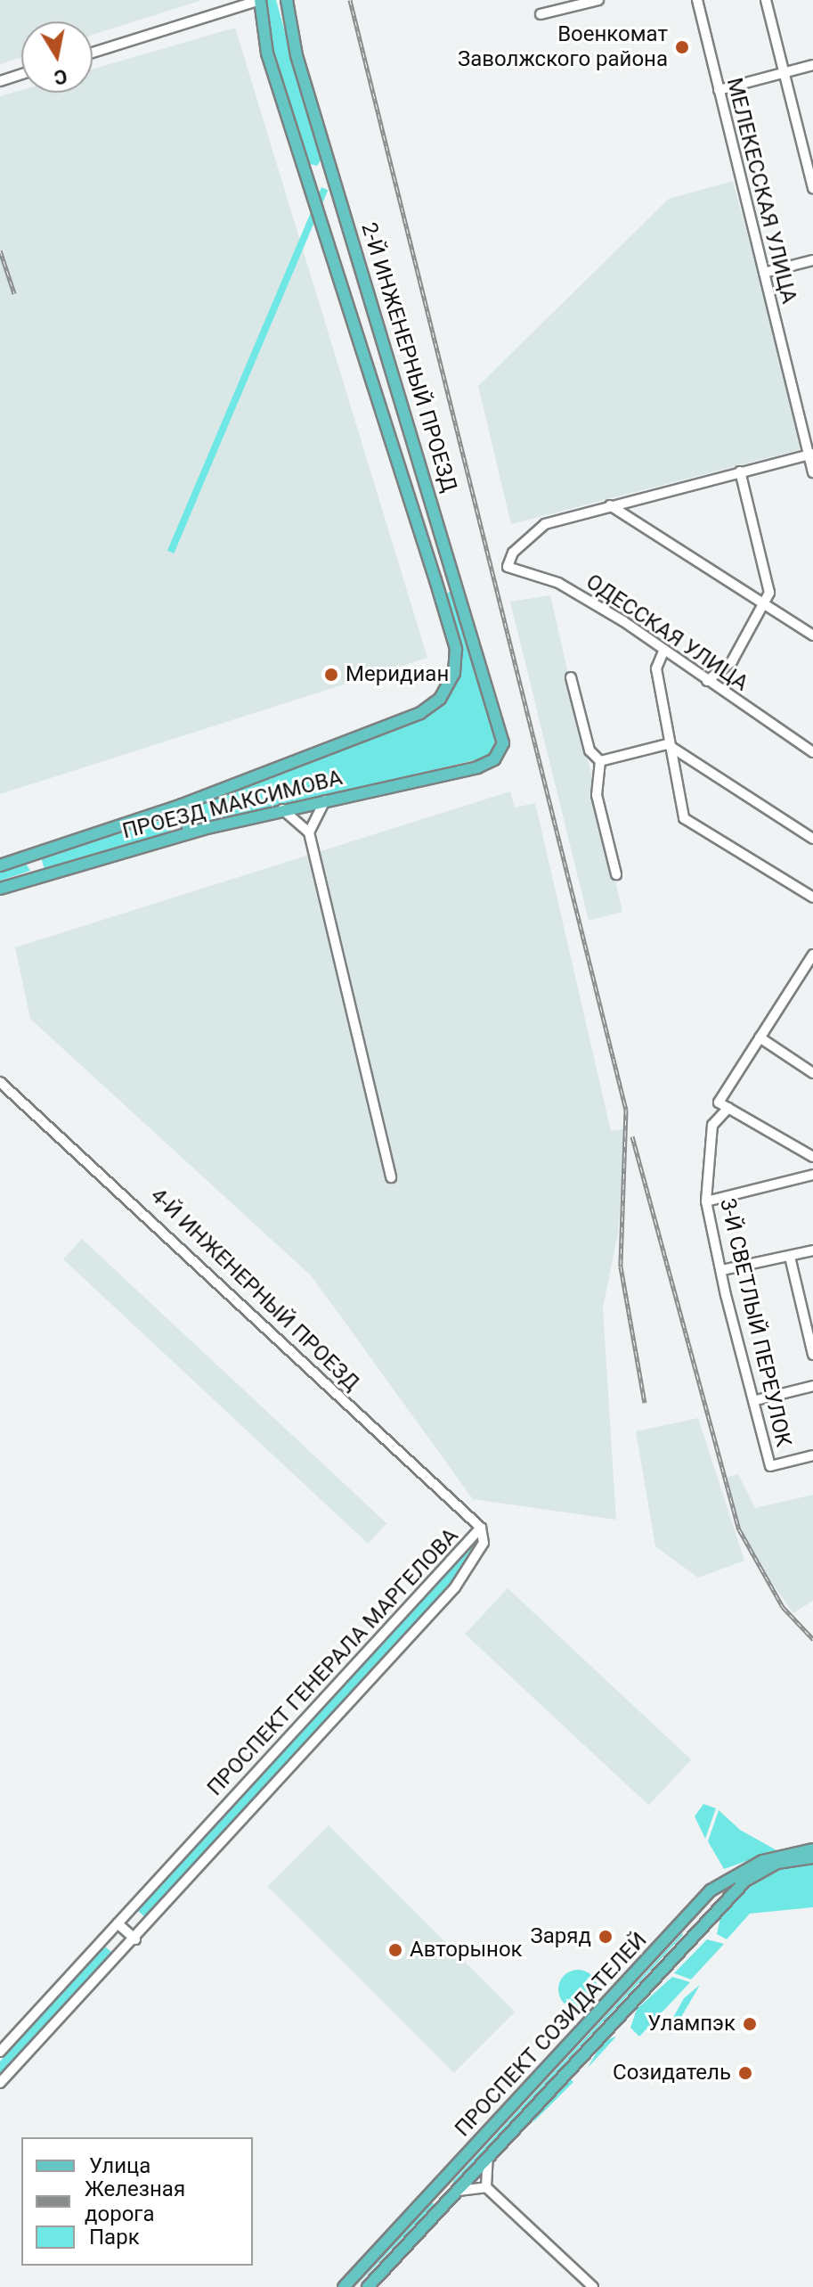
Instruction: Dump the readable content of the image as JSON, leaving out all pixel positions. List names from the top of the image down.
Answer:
{
  "streets": {
    "main road": ["2-Й ИНЖЕНЕРНЫЙ ПРОЕЗД", "ПРОЕЗД МАКСИМОВА", "ПРОСПЕКТ СОЗИДАТЕЛЕЙ"],
    "street": [
      "МЕЛЕКЕССКАЯ УЛИЦА",
      "ОДЕССКАЯ УЛИЦА",
      "4-Й ИНЖЕНЕРНЫЙ ПРОЕЗД",
      "3-Й СВЕТЛЫЙ ПЕРЕУЛОК",
      "ПРОСПЕКТ ГЕНЕРАЛА МАРГЕЛОВА"
    ]
  },
  "crossings": [
    ["2-Й ИНЖЕНЕРНЫЙ ПРОЕЗД", "ПРОЕЗД МАКСИМОВА"],
    ["4-Й ИНЖЕНЕРНЫЙ ПРОЕЗД", "ПРОСПЕКТ ГЕНЕРАЛА МАРГЕЛОВА"]
  ],
  "places": [
    "Военкомат Заволжского района",
    "Меридиан",
    "Заряд",
    "Авторынок",
    "Улампэк",
    "Созидатель"
  ],
  "legend": ["Улица", "Железная дорога", "Парк"],
  "north": "bottom"
}
